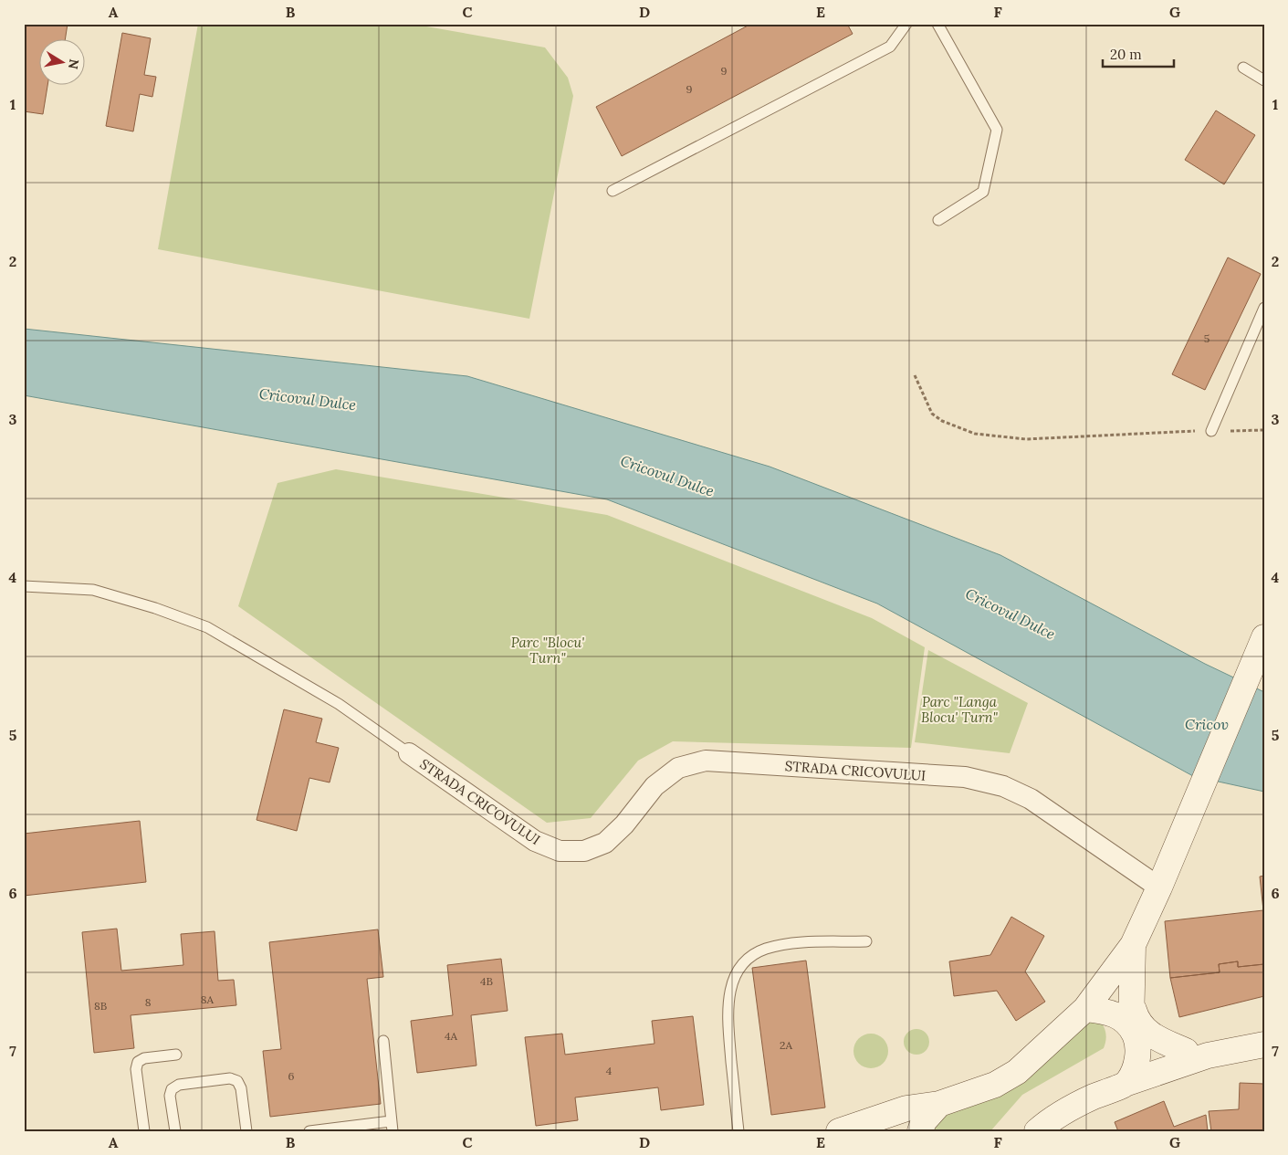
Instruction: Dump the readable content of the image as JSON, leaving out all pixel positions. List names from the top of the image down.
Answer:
{
  "streets": {
    "street": ["STRADA CRICOVULUI"]
  },
  "water": ["Cricovul Dulce", "Cricov"],
  "parks": ["Parc \"Blocu' Turn\"", "Parc \"Langa Blocu' Turn\""],
  "house_numbers": [
    "9",
    "9",
    "5",
    "4B",
    "8A",
    "8",
    "8B",
    "4A",
    "2A",
    "4",
    "6"
  ],
  "scale_bar": "20 m",
  "north": "right",
  "grid": {
    "columns": [
      "A",
      "B",
      "C",
      "D",
      "E",
      "F",
      "G"
    ],
    "rows": [
      "1",
      "2",
      "3",
      "4",
      "5",
      "6",
      "7"
    ]
  }
}
